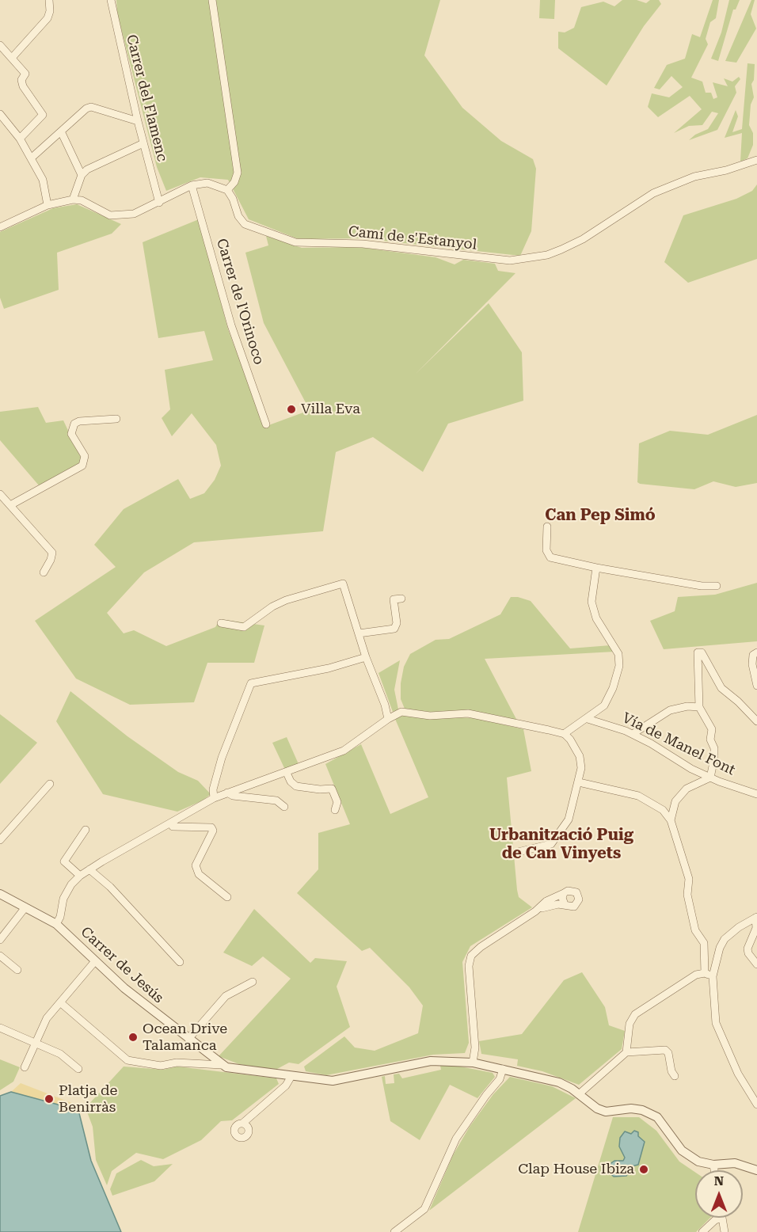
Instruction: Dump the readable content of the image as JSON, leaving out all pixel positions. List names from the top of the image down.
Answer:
{
  "streets": {
    "street": [
      "Carrer del Flamenc",
      "Camí de s'Estanyol",
      "Carrer de l'Orinoco",
      "Vía de Manel Font",
      "Carrer de Jesús"
    ]
  },
  "districts": ["Can Pep Simó", "Urbanització Puig de Can Vinyets"],
  "places": [
    "Villa Eva",
    "Ocean Drive Talamanca",
    "Platja de Benirràs",
    "Clap House Ibiza"
  ],
  "north": "top"
}
